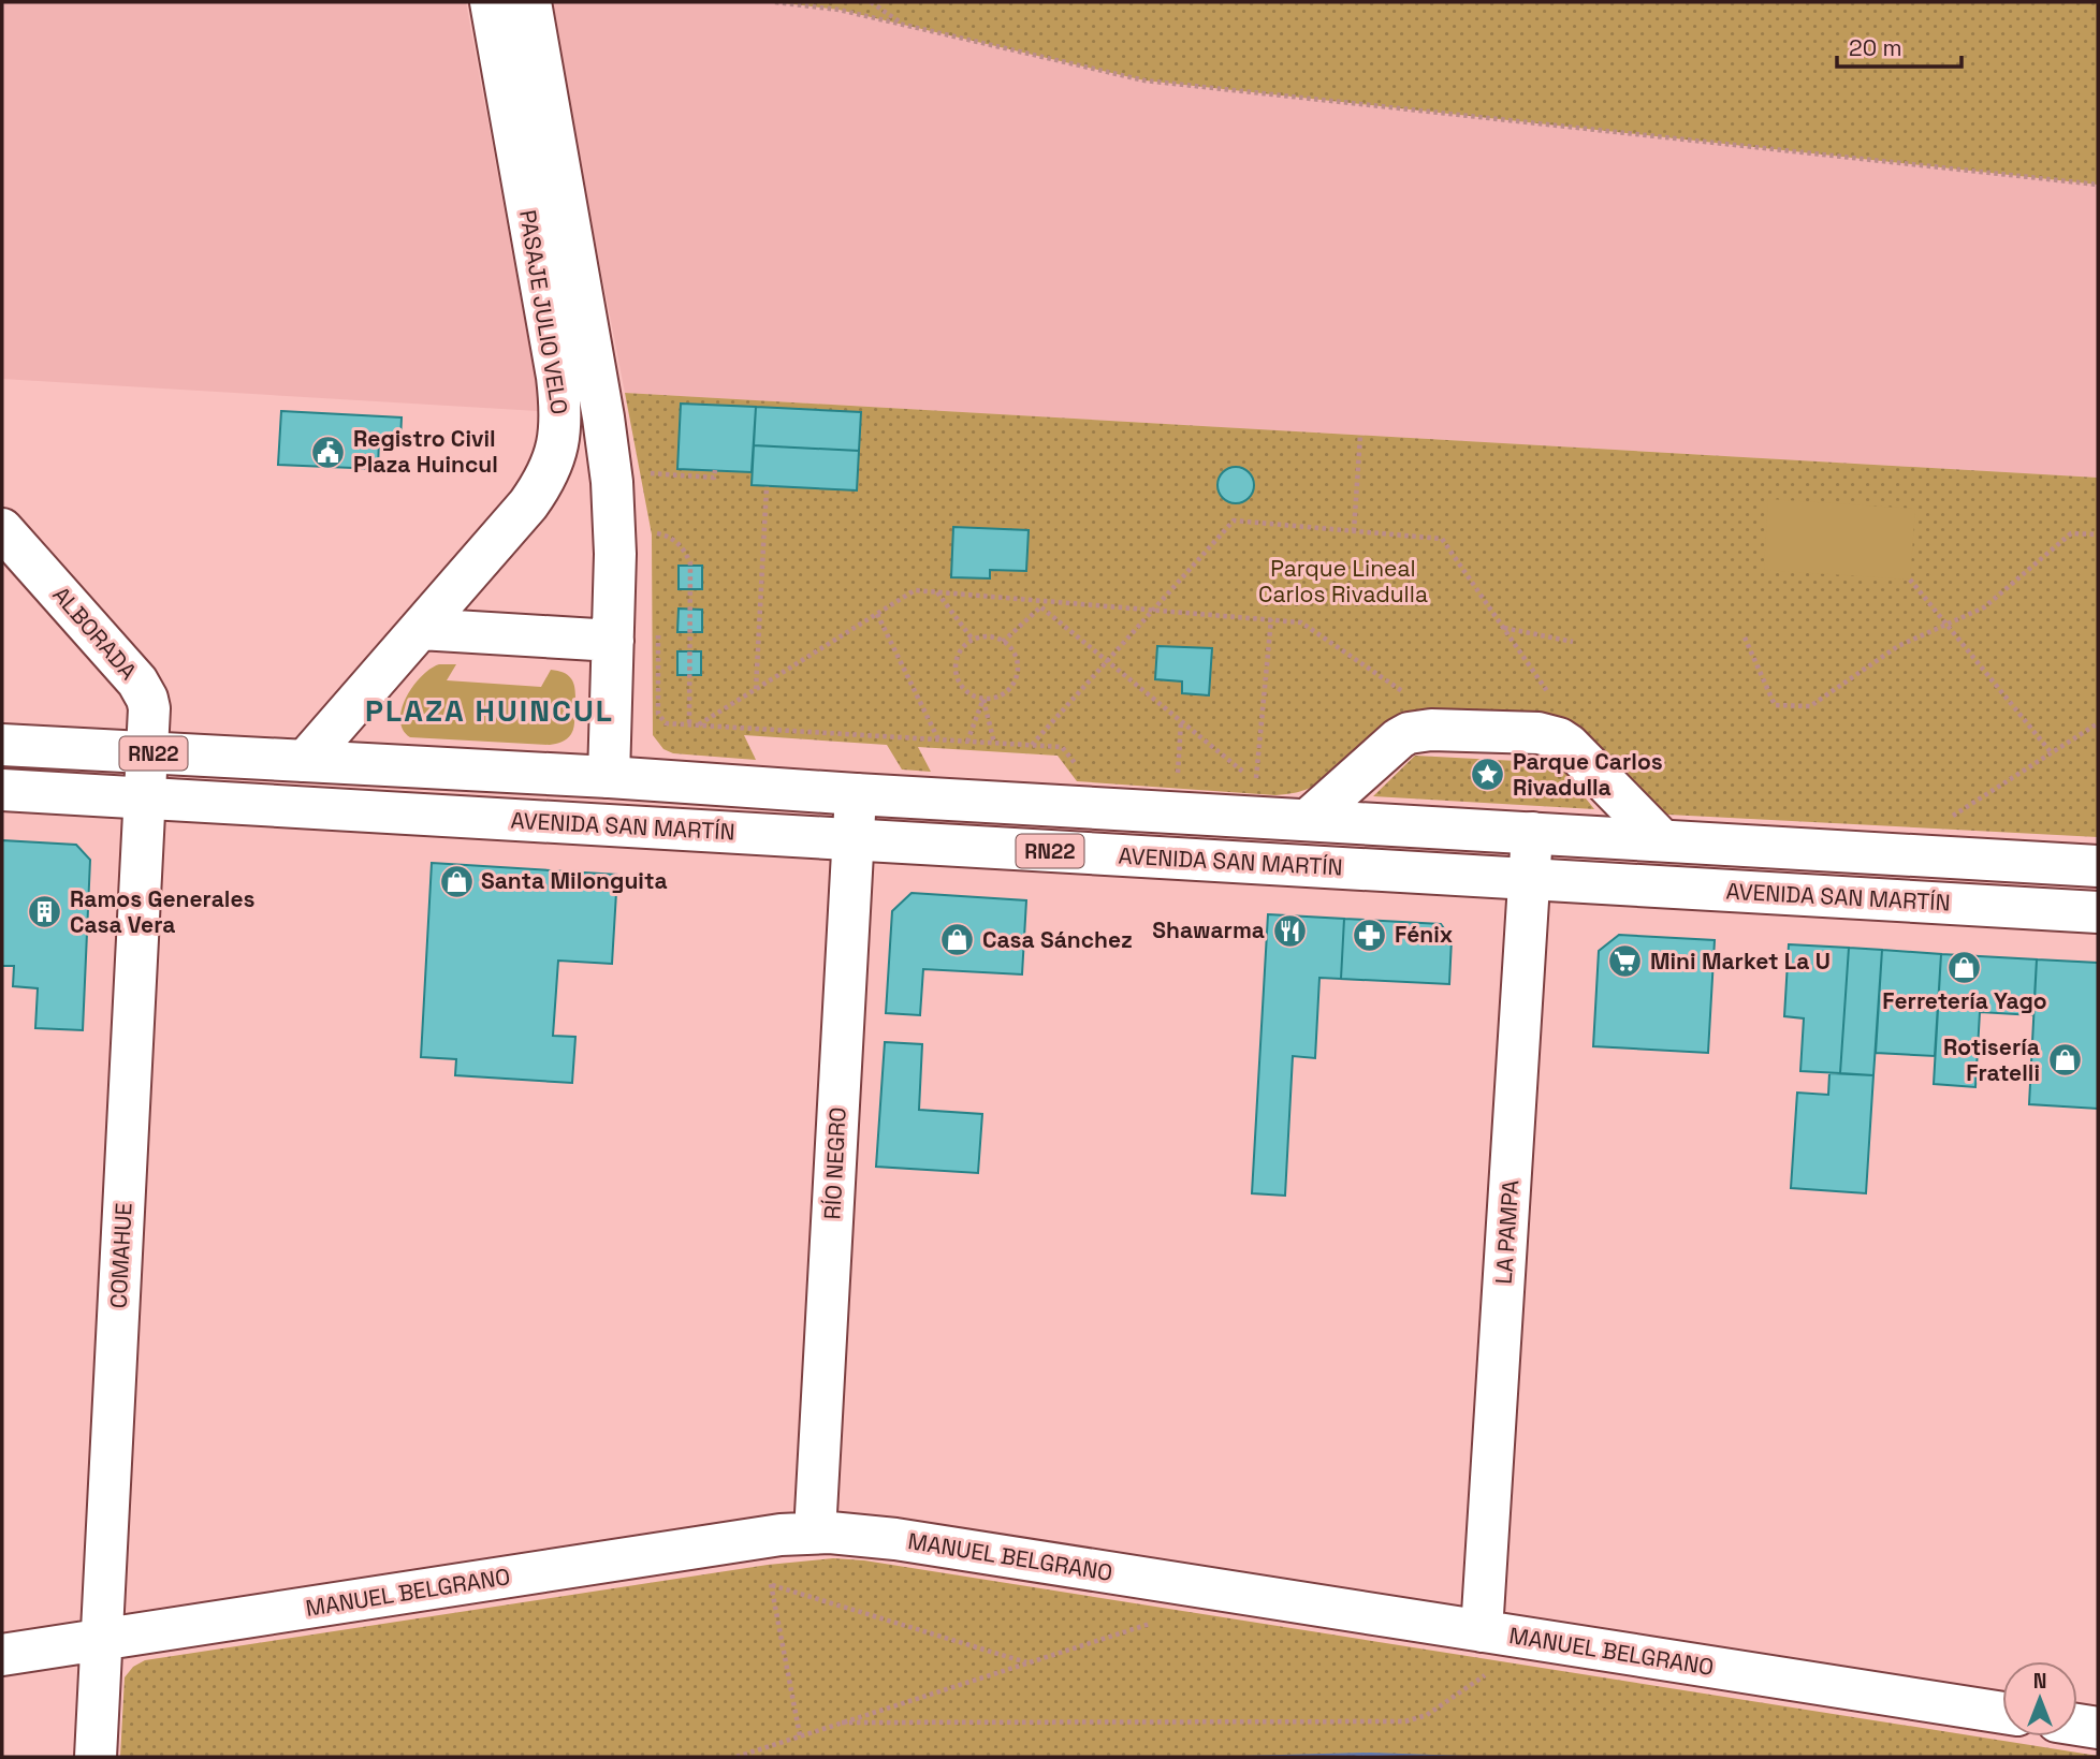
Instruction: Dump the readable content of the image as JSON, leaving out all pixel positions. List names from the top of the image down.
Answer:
{
  "streets": {
    "main road": [
      "PASAJE JULIO VELO",
      "ALBORADA",
      "RN22",
      "AVENIDA SAN MARTÍN",
      "RÍO NEGRO",
      "LA PAMPA",
      "COMAHUE",
      "MANUEL BELGRANO"
    ]
  },
  "crossings": [
    ["PASAJE JULIO VELO", "AVENIDA SAN MARTÍN"],
    ["ALBORADA", "AVENIDA SAN MARTÍN"],
    ["ALBORADA", "COMAHUE"],
    ["AVENIDA SAN MARTÍN", "RÍO NEGRO"],
    ["AVENIDA SAN MARTÍN", "LA PAMPA"],
    ["AVENIDA SAN MARTÍN", "COMAHUE"],
    ["RÍO NEGRO", "MANUEL BELGRANO"],
    ["LA PAMPA", "MANUEL BELGRANO"],
    ["COMAHUE", "MANUEL BELGRANO"]
  ],
  "districts": ["PLAZA HUINCUL"],
  "parks": ["Parque Lineal Carlos Rivadulla"],
  "places": {
    "public building": ["Registro Civil Plaza Huincul"],
    "place": ["Parque Carlos Rivadulla"],
    "shop": [
      "Santa Milonguita",
      "Casa Sánchez",
      "Ferretería Yago",
      "Rotisería Fratelli"
    ],
    "building": ["Ramos Generales Casa Vera"],
    "restaurant": ["Shawarma"],
    "pharmacy": ["Fénix"],
    "supermarket": ["Mini Market La U"]
  },
  "scale_bar": "20 m",
  "north": "top"
}
